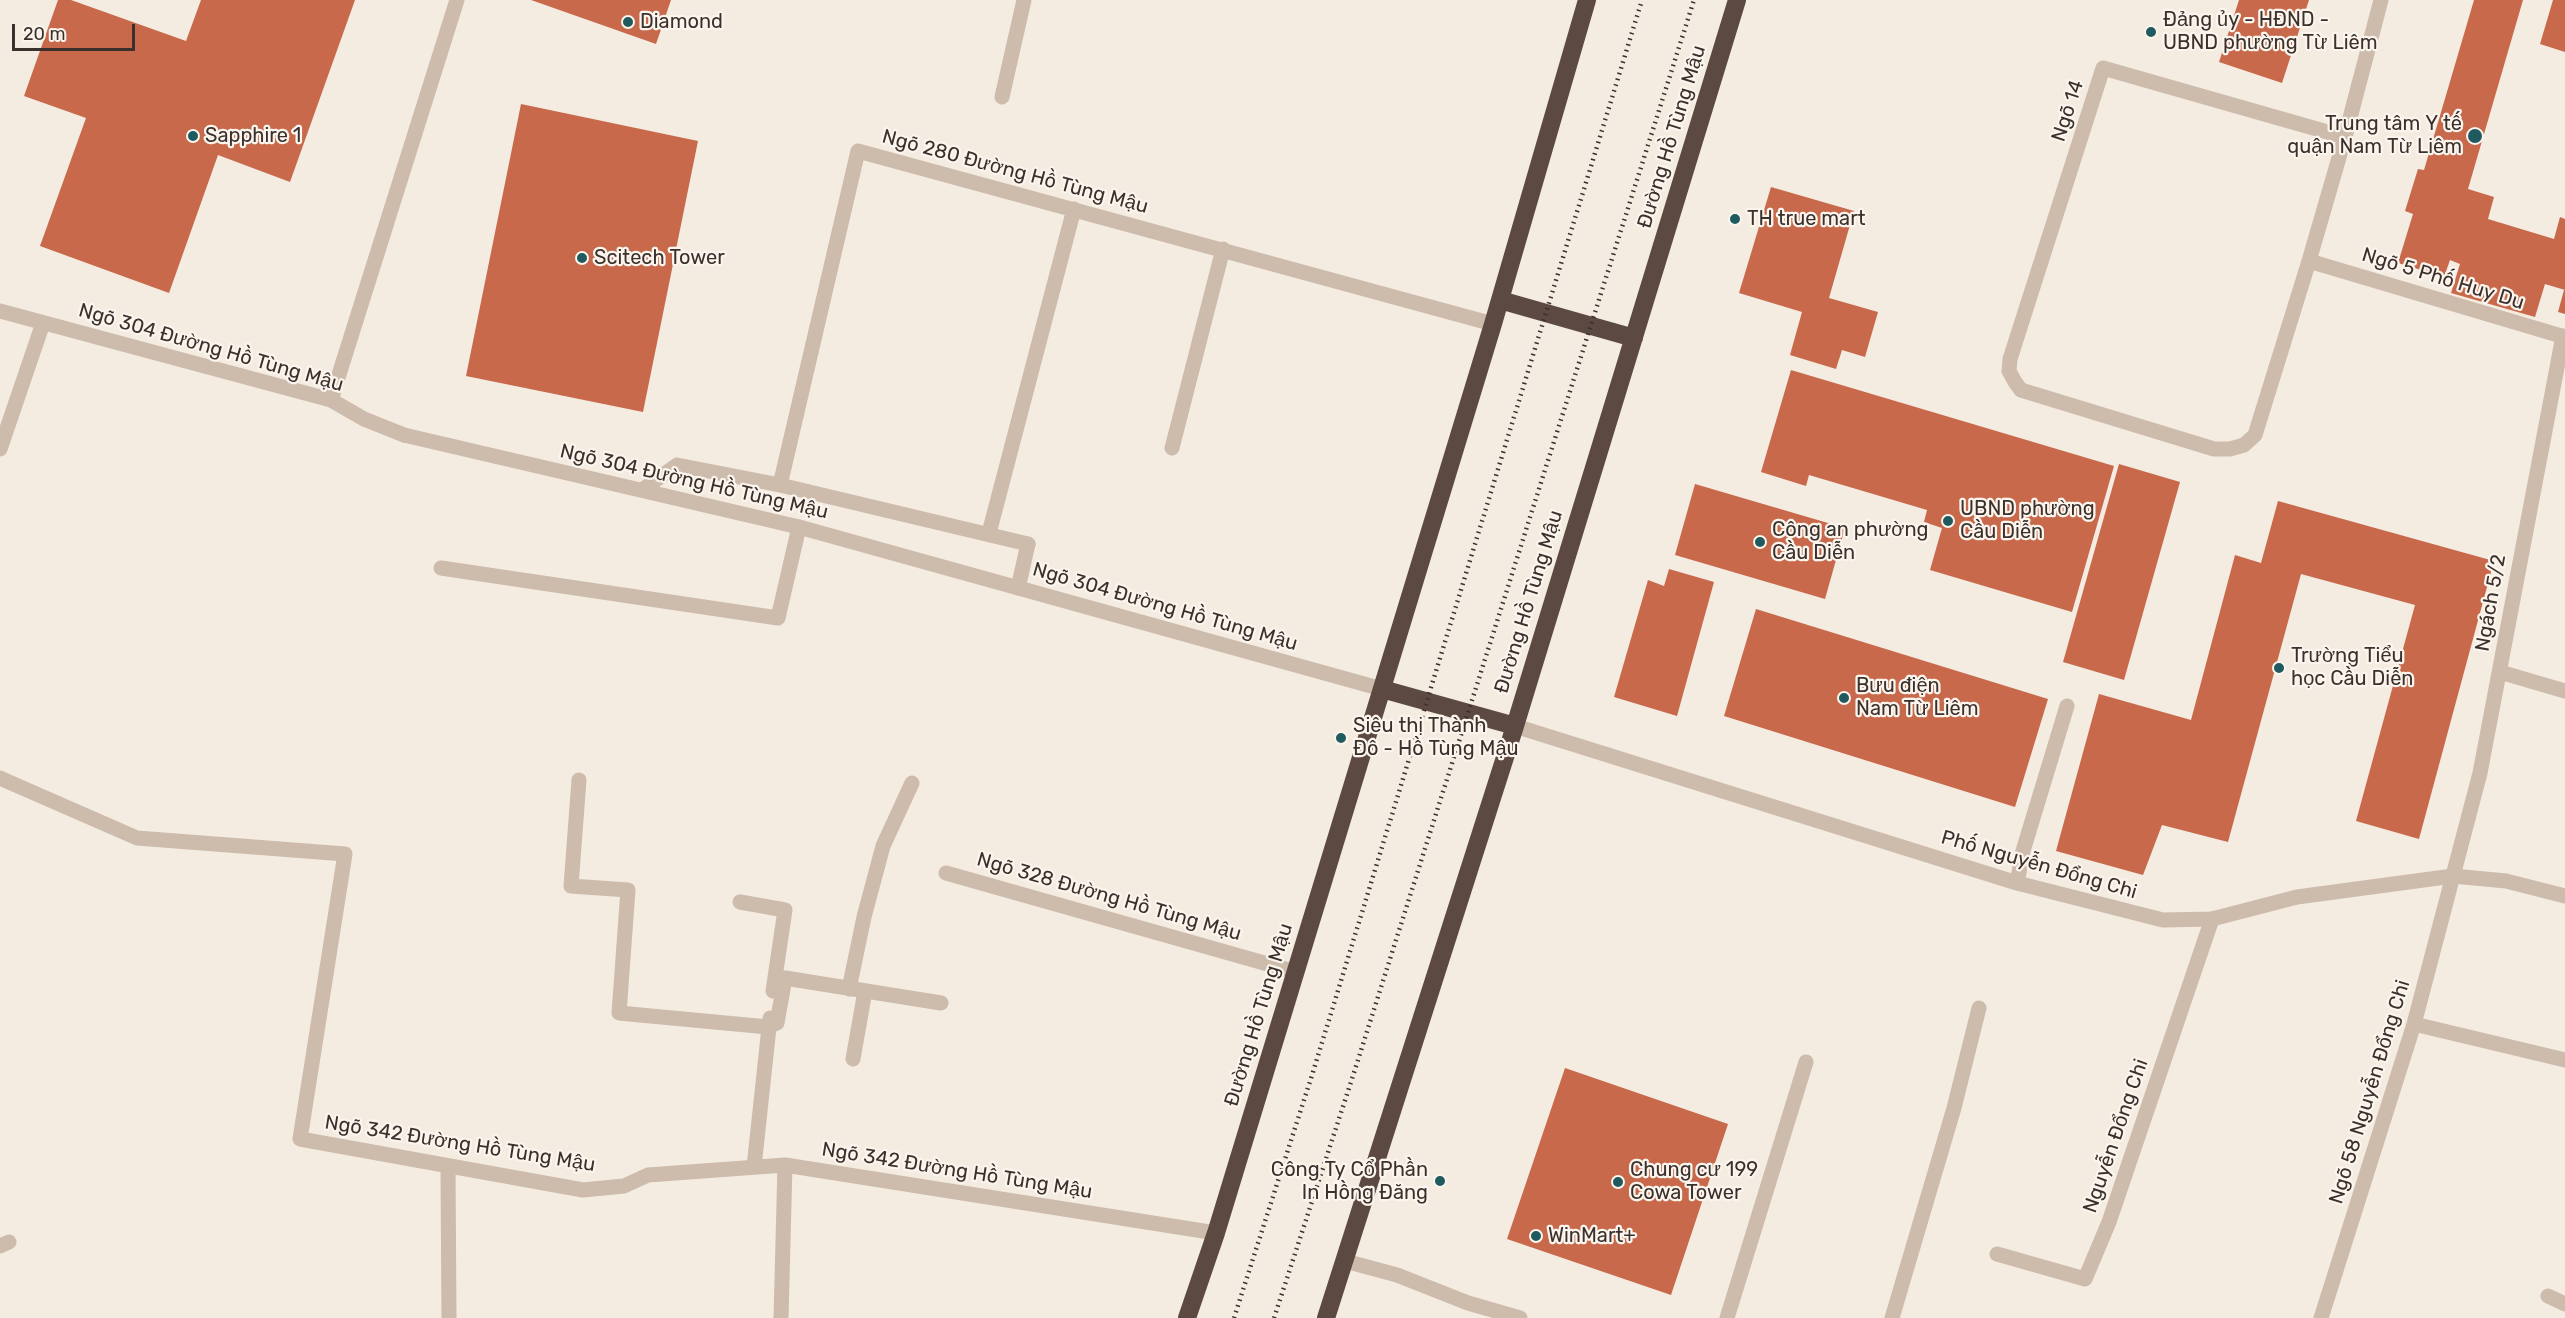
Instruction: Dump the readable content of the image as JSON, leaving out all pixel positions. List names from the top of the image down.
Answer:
{
  "streets": {
    "highway": ["Đường Hồ Tùng Mậu"],
    "street": [
      "Ngõ 14",
      "Ngõ 280 Đường Hồ Tùng Mậu",
      "Ngõ 5 Phố Huy Du",
      "Ngõ 304 Đường Hồ Tùng Mậu",
      "Ngách 5/2",
      "Phố Nguyễn Đổng Chi",
      "Ngõ 328 Đường Hồ Tùng Mậu",
      "Ngõ 58 Nguyễn Đổng Chi",
      "Nguyễn Đổng Chi",
      "Ngõ 342 Đường Hồ Tùng Mậu"
    ]
  },
  "crossings": [
    ["Ngõ 14", "Ngõ 5 Phố Huy Du"],
    ["Đường Hồ Tùng Mậu", "Ngõ 280 Đường Hồ Tùng Mậu"],
    ["Đường Hồ Tùng Mậu", "Ngõ 304 Đường Hồ Tùng Mậu"],
    ["Đường Hồ Tùng Mậu", "Phố Nguyễn Đổng Chi"],
    ["Đường Hồ Tùng Mậu", "Ngõ 328 Đường Hồ Tùng Mậu"],
    ["Đường Hồ Tùng Mậu", "Ngõ 342 Đường Hồ Tùng Mậu"],
    ["Ngõ 5 Phố Huy Du", "Ngách 5/2"],
    ["Ngách 5/2", "Phố Nguyễn Đổng Chi"],
    ["Ngách 5/2", "Ngõ 58 Nguyễn Đổng Chi"],
    ["Phố Nguyễn Đổng Chi", "Ngõ 58 Nguyễn Đổng Chi"],
    ["Phố Nguyễn Đổng Chi", "Nguyễn Đổng Chi"]
  ],
  "places": [
    "Diamond",
    "Đảng ủy - HĐND - UBND phường Từ Liêm",
    "Sapphire 1",
    "Trung tâm Y tế quận Nam Từ Liêm",
    "TH true mart",
    "Scitech Tower",
    "UBND phường Cầu Diễn",
    "Công an phường Cầu Diễn",
    "Trường Tiểu học Cầu Diễn",
    "Bưu điện Nam Từ Liêm",
    "Siêu thị Thành Đô - Hồ Tùng Mậu",
    "Công Ty Cổ Phần In Hồng Đăng",
    "Chung cư 199 Cowa Tower",
    "WinMart+"
  ],
  "scale_bar": "20 m"
}
